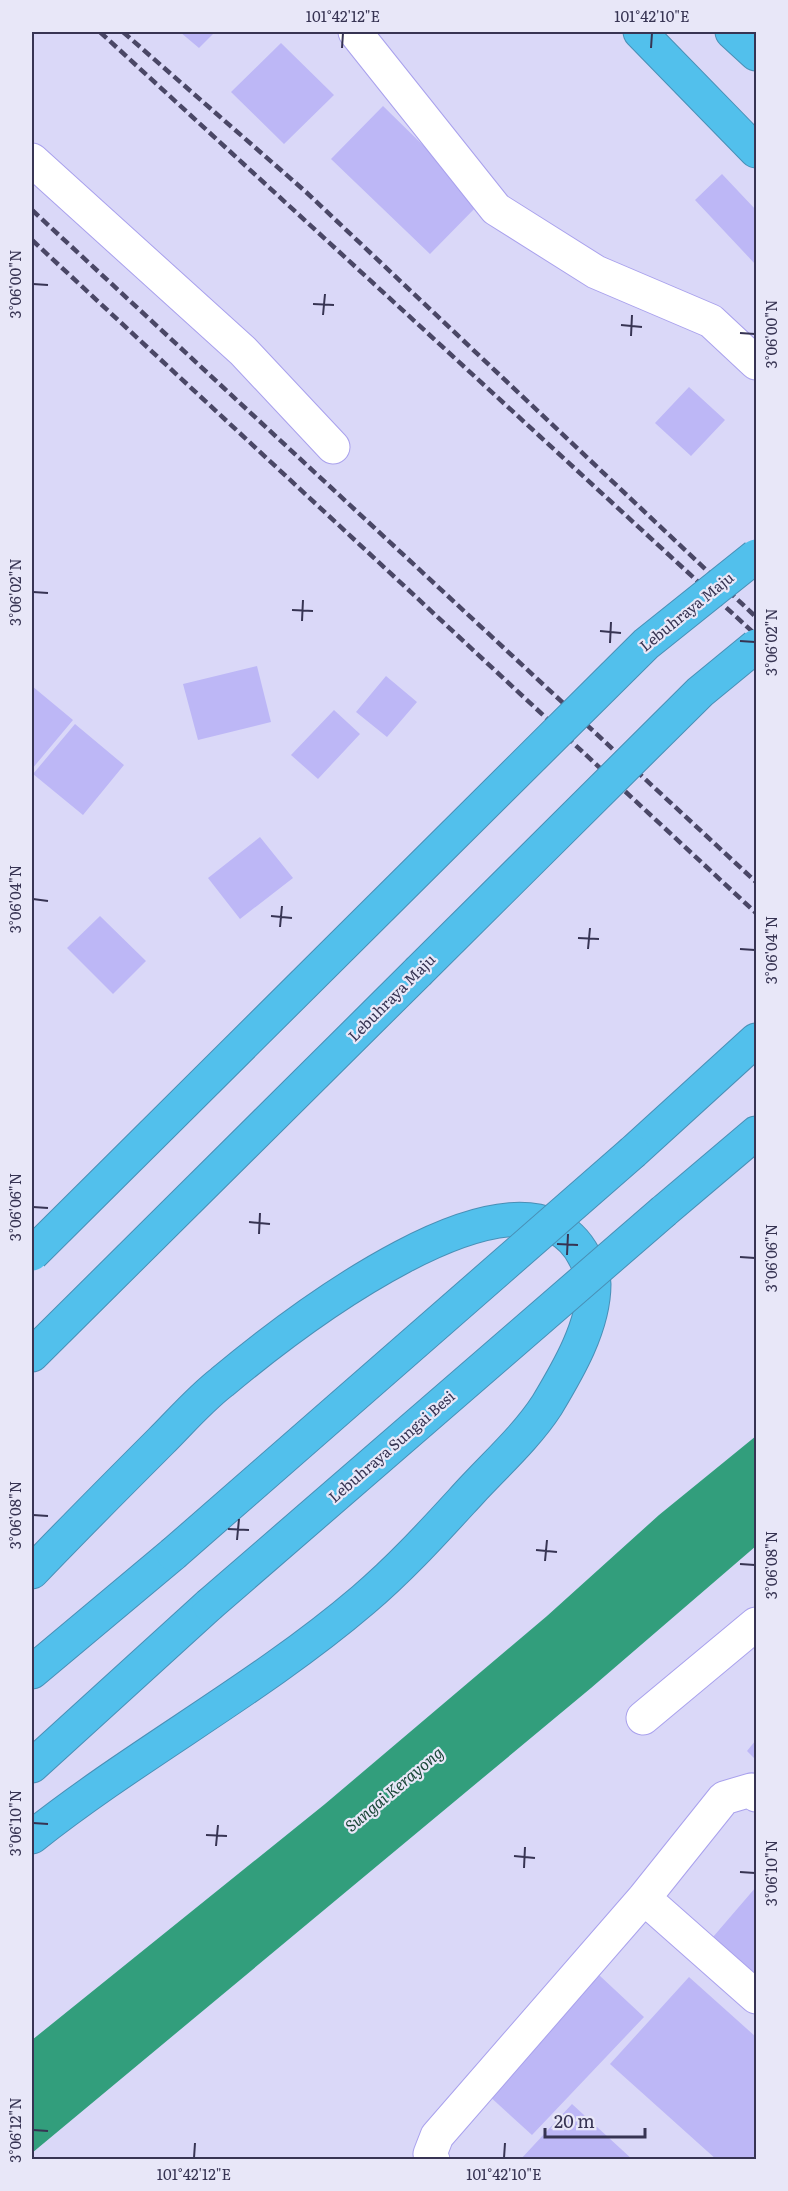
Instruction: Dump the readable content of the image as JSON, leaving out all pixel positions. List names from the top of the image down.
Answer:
{
  "streets": {
    "highway": ["Lebuhraya Maju", "Lebuhraya Sungai Besi"]
  },
  "water": ["Sungai Kerayong"],
  "scale_bar": "20 m",
  "coordinates": [
    "101°42'12\"E",
    "101°42'10\"E",
    "3°06'00\"N",
    "3°06'02\"N",
    "3°06'04\"N",
    "3°06'06\"N",
    "3°06'08\"N",
    "3°06'10\"N",
    "3°06'12\"N"
  ]
}
